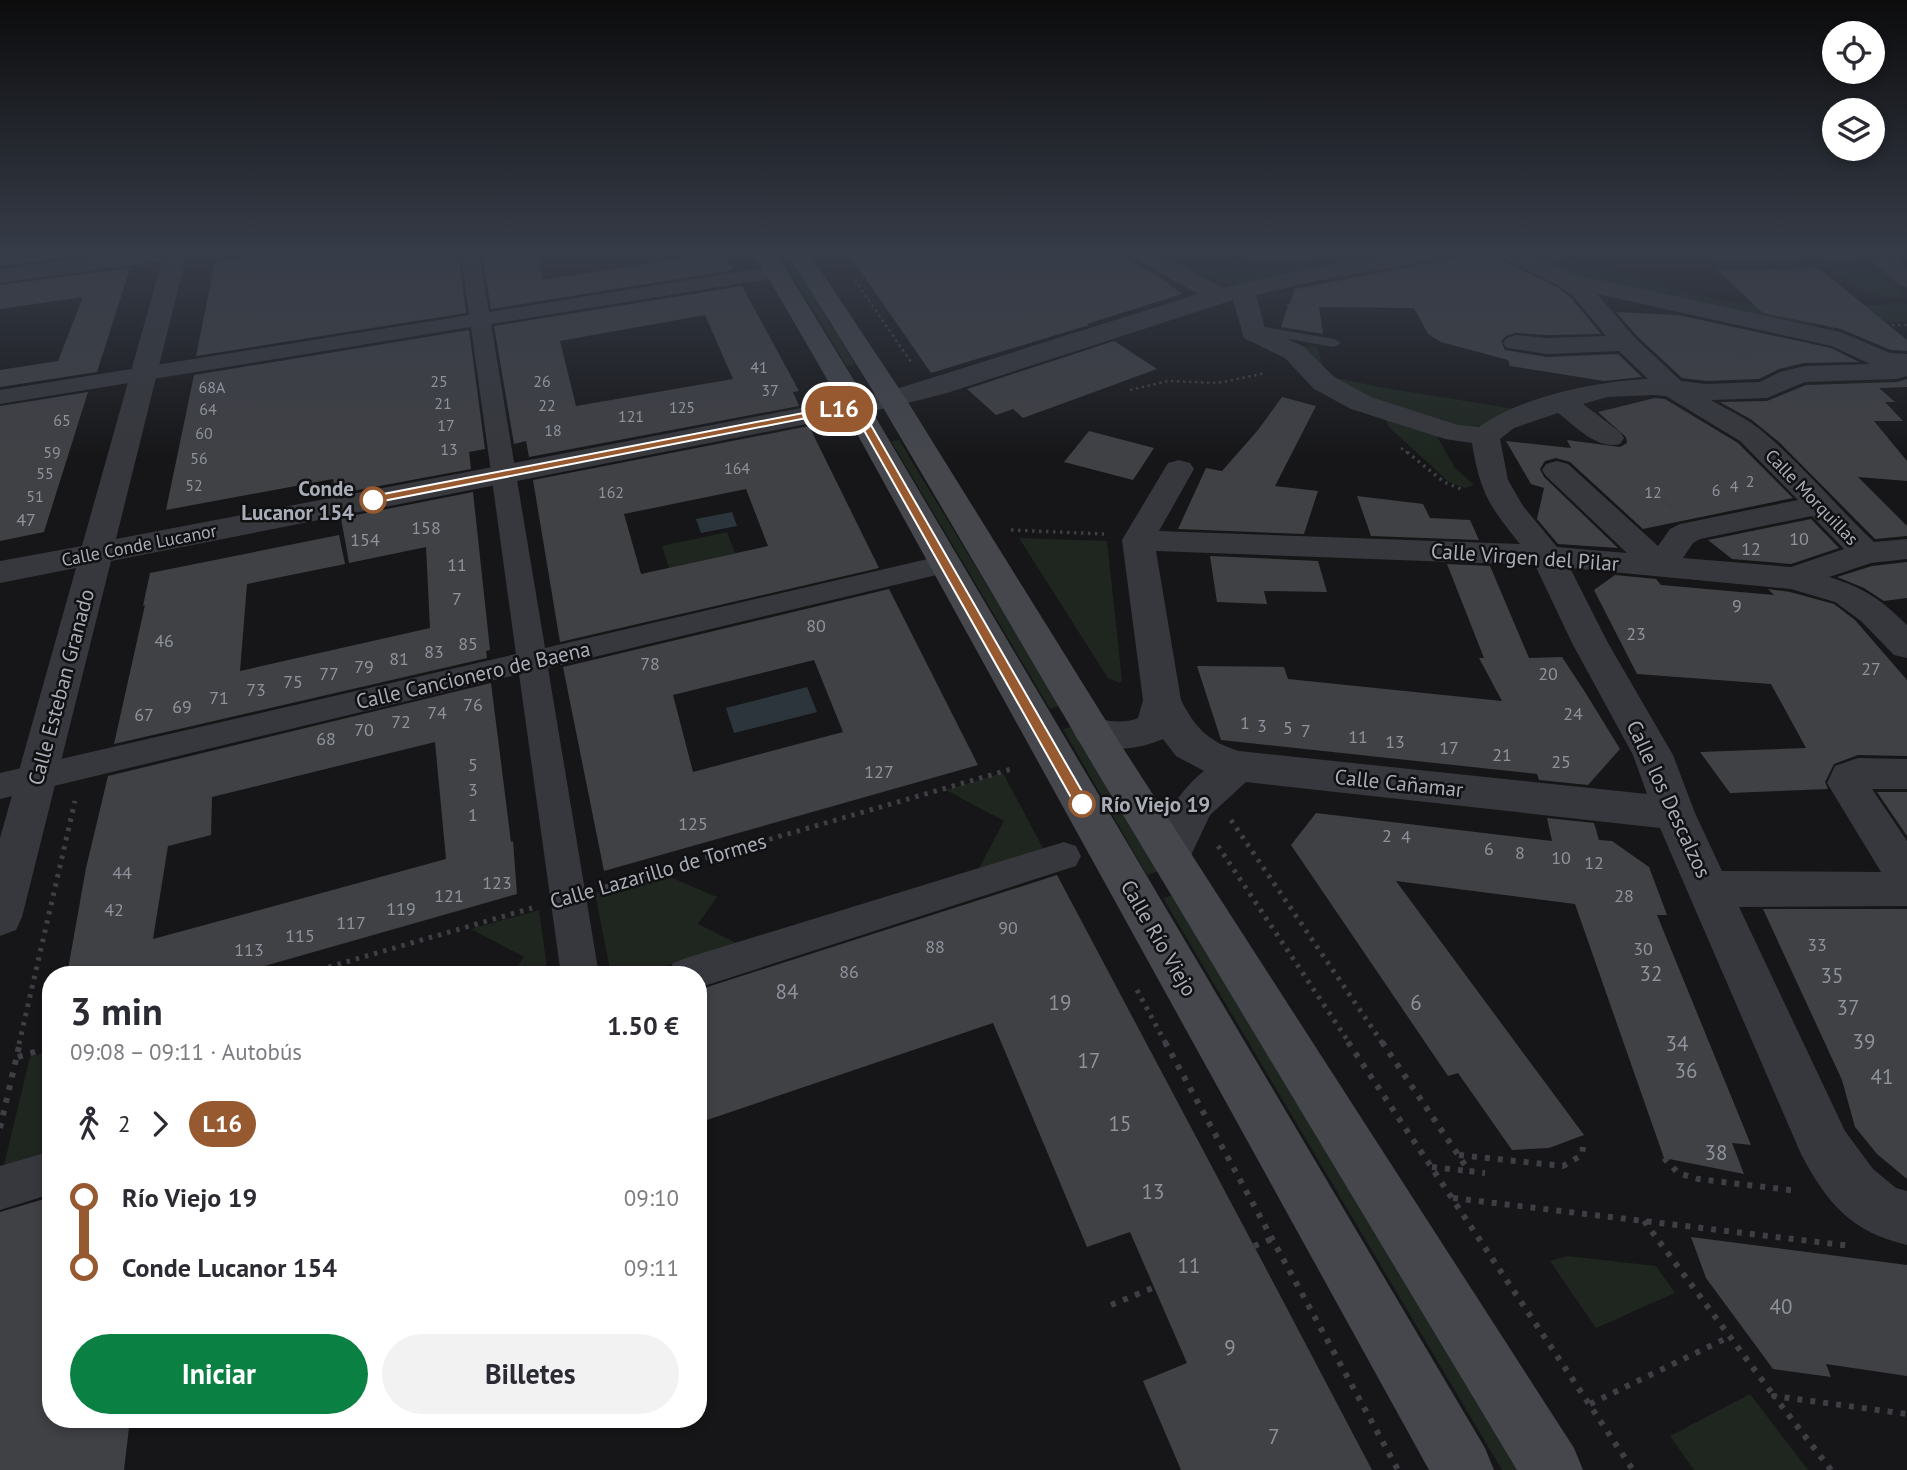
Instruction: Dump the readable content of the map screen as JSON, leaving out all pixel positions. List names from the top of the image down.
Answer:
{
  "streets": {
    "main road": ["Calle Río Viejo"],
    "street": [
      "Calle Morquillas",
      "Calle Conde Lucanor",
      "Calle Virgen del Pilar",
      "Calle Cancionero de Baena",
      "Calle Esteban Granado",
      "Calle Cañamar",
      "Calle los Descalzos"
    ],
    "path": ["Calle Lazarillo de Tormes"]
  },
  "crossings": [
    ["Calle Morquillas", "Calle Virgen del Pilar"],
    ["Calle Conde Lucanor", "Calle Esteban Granado"],
    ["Calle Conde Lucanor", "Calle Río Viejo"],
    ["Calle Virgen del Pilar", "Calle los Descalzos"],
    ["Calle Cancionero de Baena", "Calle Esteban Granado"],
    ["Calle Cancionero de Baena", "Calle Río Viejo"],
    ["Calle Cañamar", "Calle los Descalzos"]
  ],
  "places": ["Conde Lucanor 154", "Río Viejo 19"],
  "lines": ["bus line L16"],
  "house_numbers": [
    "41",
    "25",
    "26",
    "68A",
    "37",
    "21",
    "22",
    "125",
    "64",
    "121",
    "65",
    "17",
    "18",
    "60",
    "13",
    "59",
    "56",
    "164",
    "55",
    "2",
    "52",
    "4",
    "6",
    "162",
    "12",
    "51",
    "47",
    "158",
    "10",
    "154",
    "12",
    "11",
    "7",
    "9",
    "80",
    "23",
    "46",
    "85",
    "83",
    "81",
    "78",
    "79",
    "27",
    "77",
    "20",
    "75",
    "73",
    "71",
    "76",
    "69",
    "74",
    "24",
    "67",
    "72",
    "1",
    "3",
    "5",
    "70",
    "7",
    "11",
    "68",
    "13",
    "17",
    "21",
    "25",
    "5",
    "127",
    "3",
    "1",
    "125",
    "2",
    "4",
    "6",
    "8",
    "10",
    "12",
    "44",
    "123",
    "121",
    "28",
    "119",
    "42",
    "117",
    "90",
    "115",
    "33",
    "88",
    "30",
    "113",
    "86",
    "32",
    "35",
    "84",
    "19",
    "6",
    "37",
    "39",
    "34",
    "17",
    "36",
    "41",
    "15",
    "38",
    "13",
    "11",
    "40",
    "9",
    "7"
  ],
  "page": {
    "on_map": "L16",
    "heading": ["3 min", "09:08 – 09:11 · Autobús", "1.50 €"],
    "legs": ["2", "L16"],
    "list": [
      {
        "name": "Río Viejo 19",
        "value": "09:10"
      },
      {
        "name": "Conde Lucanor 154",
        "value": "09:11"
      }
    ],
    "buttons": ["Iniciar", "Billetes"]
  }
}
